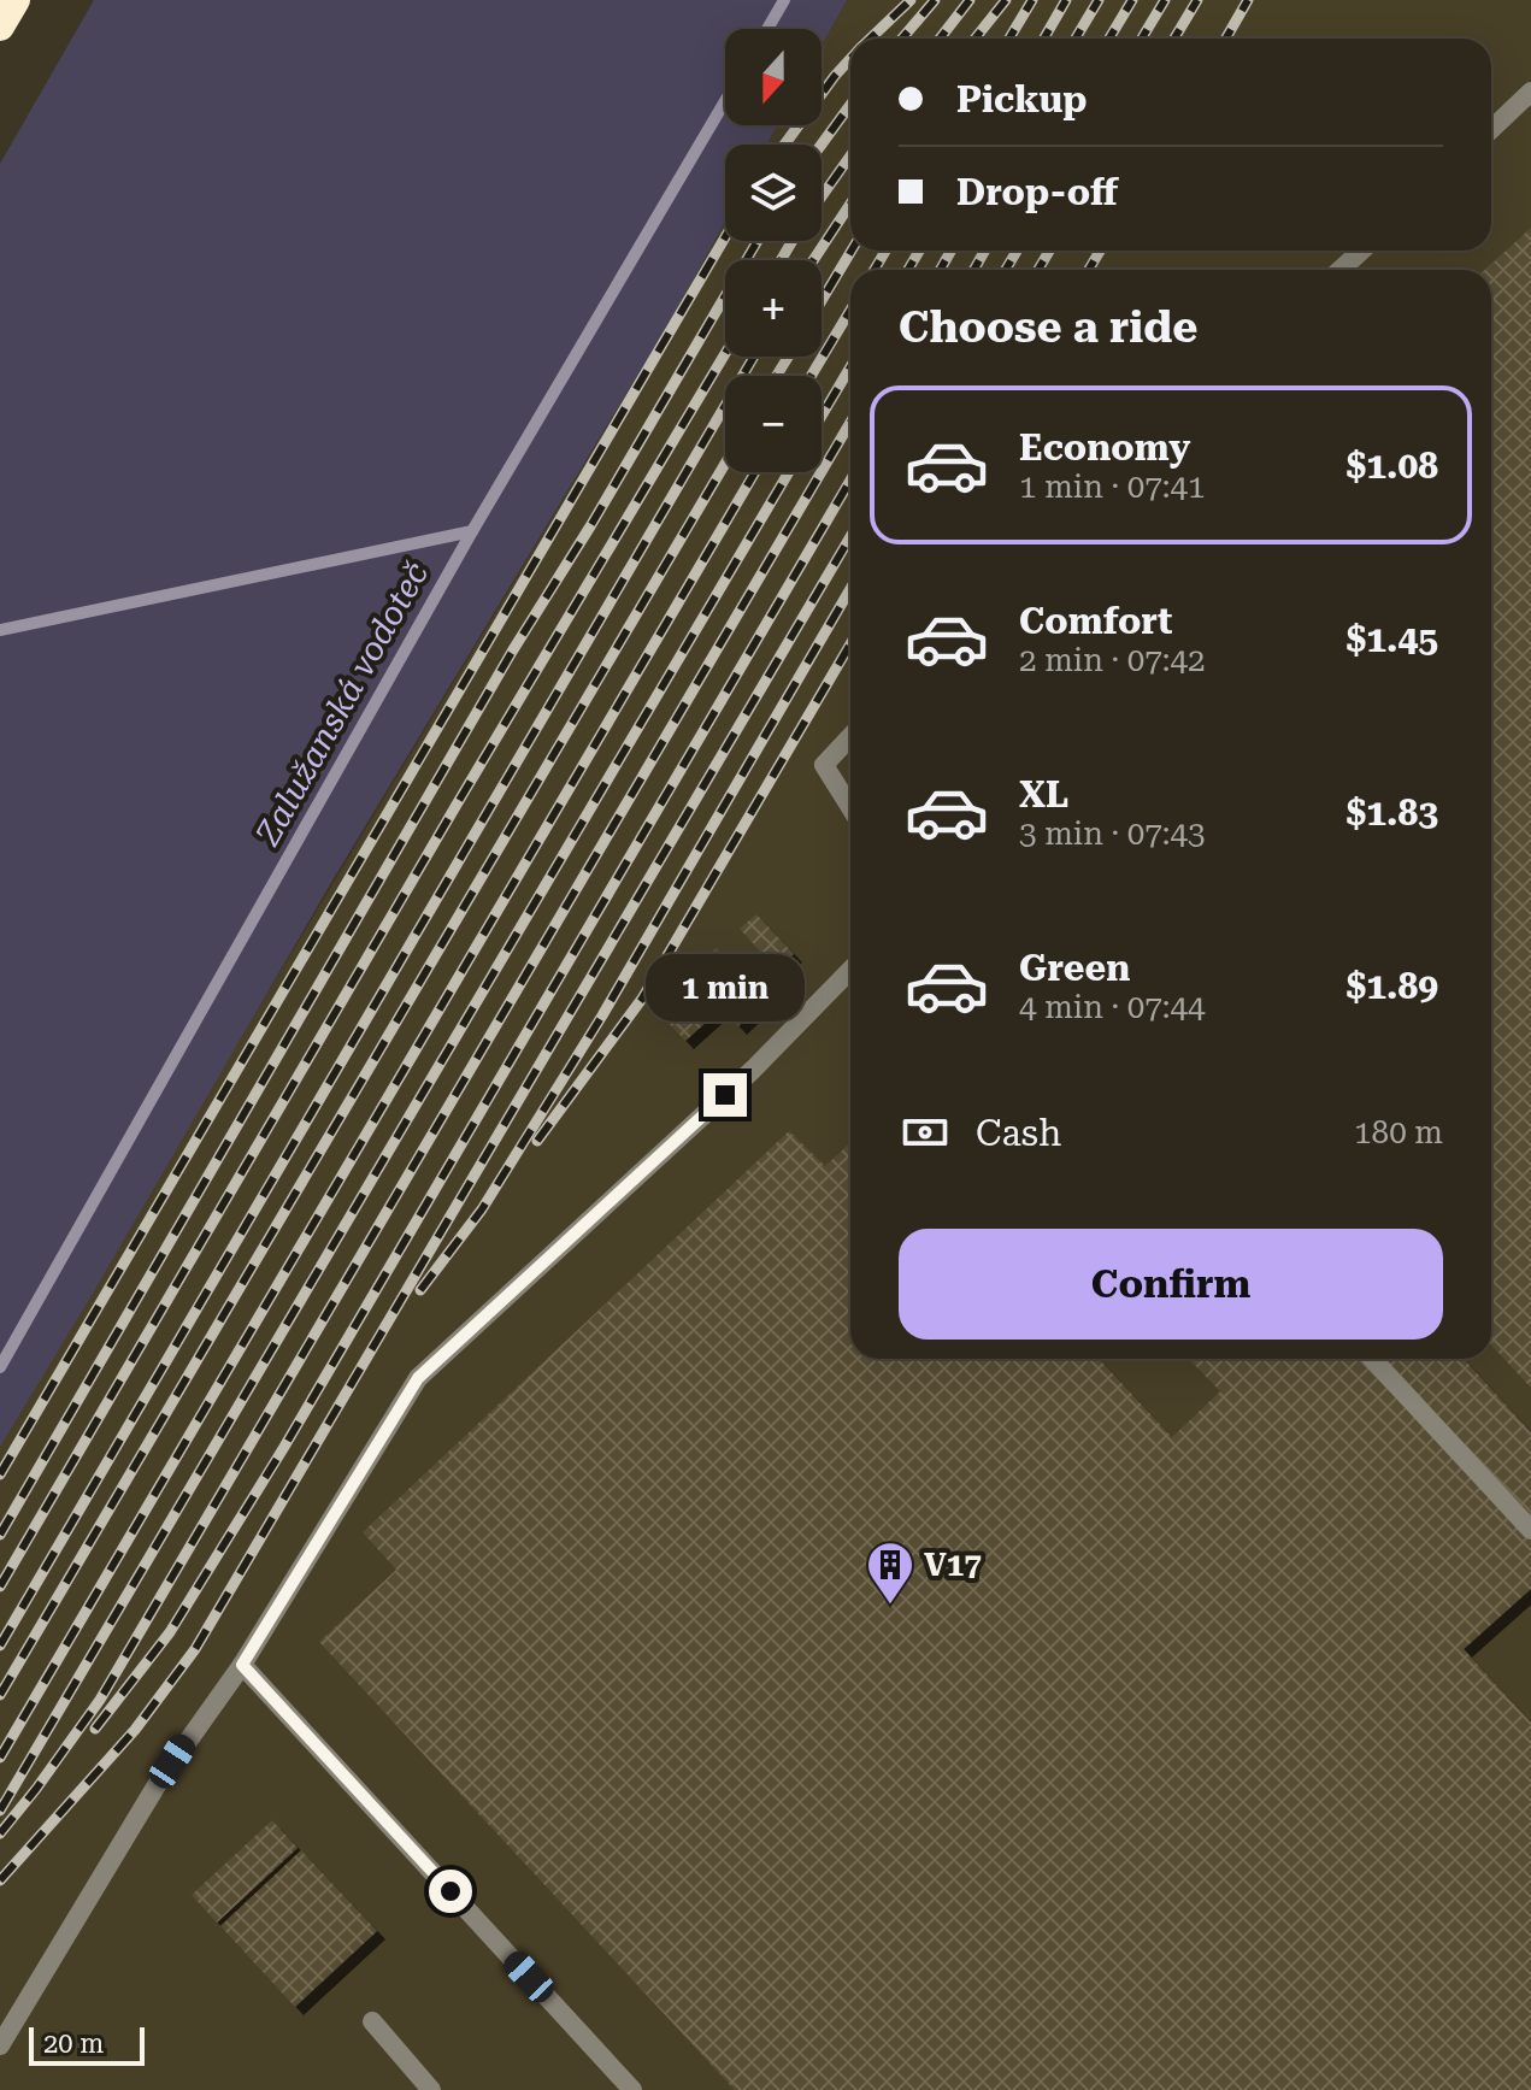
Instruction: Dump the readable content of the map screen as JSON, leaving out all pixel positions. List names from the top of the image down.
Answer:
{
  "water": ["Zalužanská vodoteč"],
  "places": {
    "building": ["V17"]
  },
  "scale_bar": "20 m",
  "north": "bottom",
  "page": {
    "map_buttons": ["+", "−"],
    "banner": ["Pickup", "Drop-off"],
    "heading": "Choose a ride",
    "list": [
      {
        "name": "Economy",
        "note": "1 min · 07:41",
        "value": "$1.08"
      },
      {
        "name": "Comfort",
        "note": "2 min · 07:42",
        "value": "$1.45"
      },
      {
        "name": "XL",
        "note": "3 min · 07:43",
        "value": "$1.83"
      },
      {
        "name": "Green",
        "note": "4 min · 07:44",
        "value": "$1.89"
      }
    ],
    "bubble": "1 min",
    "pay": ["Cash", "180 m"],
    "buttons": "Confirm",
    "scale": "20 m"
  }
}
